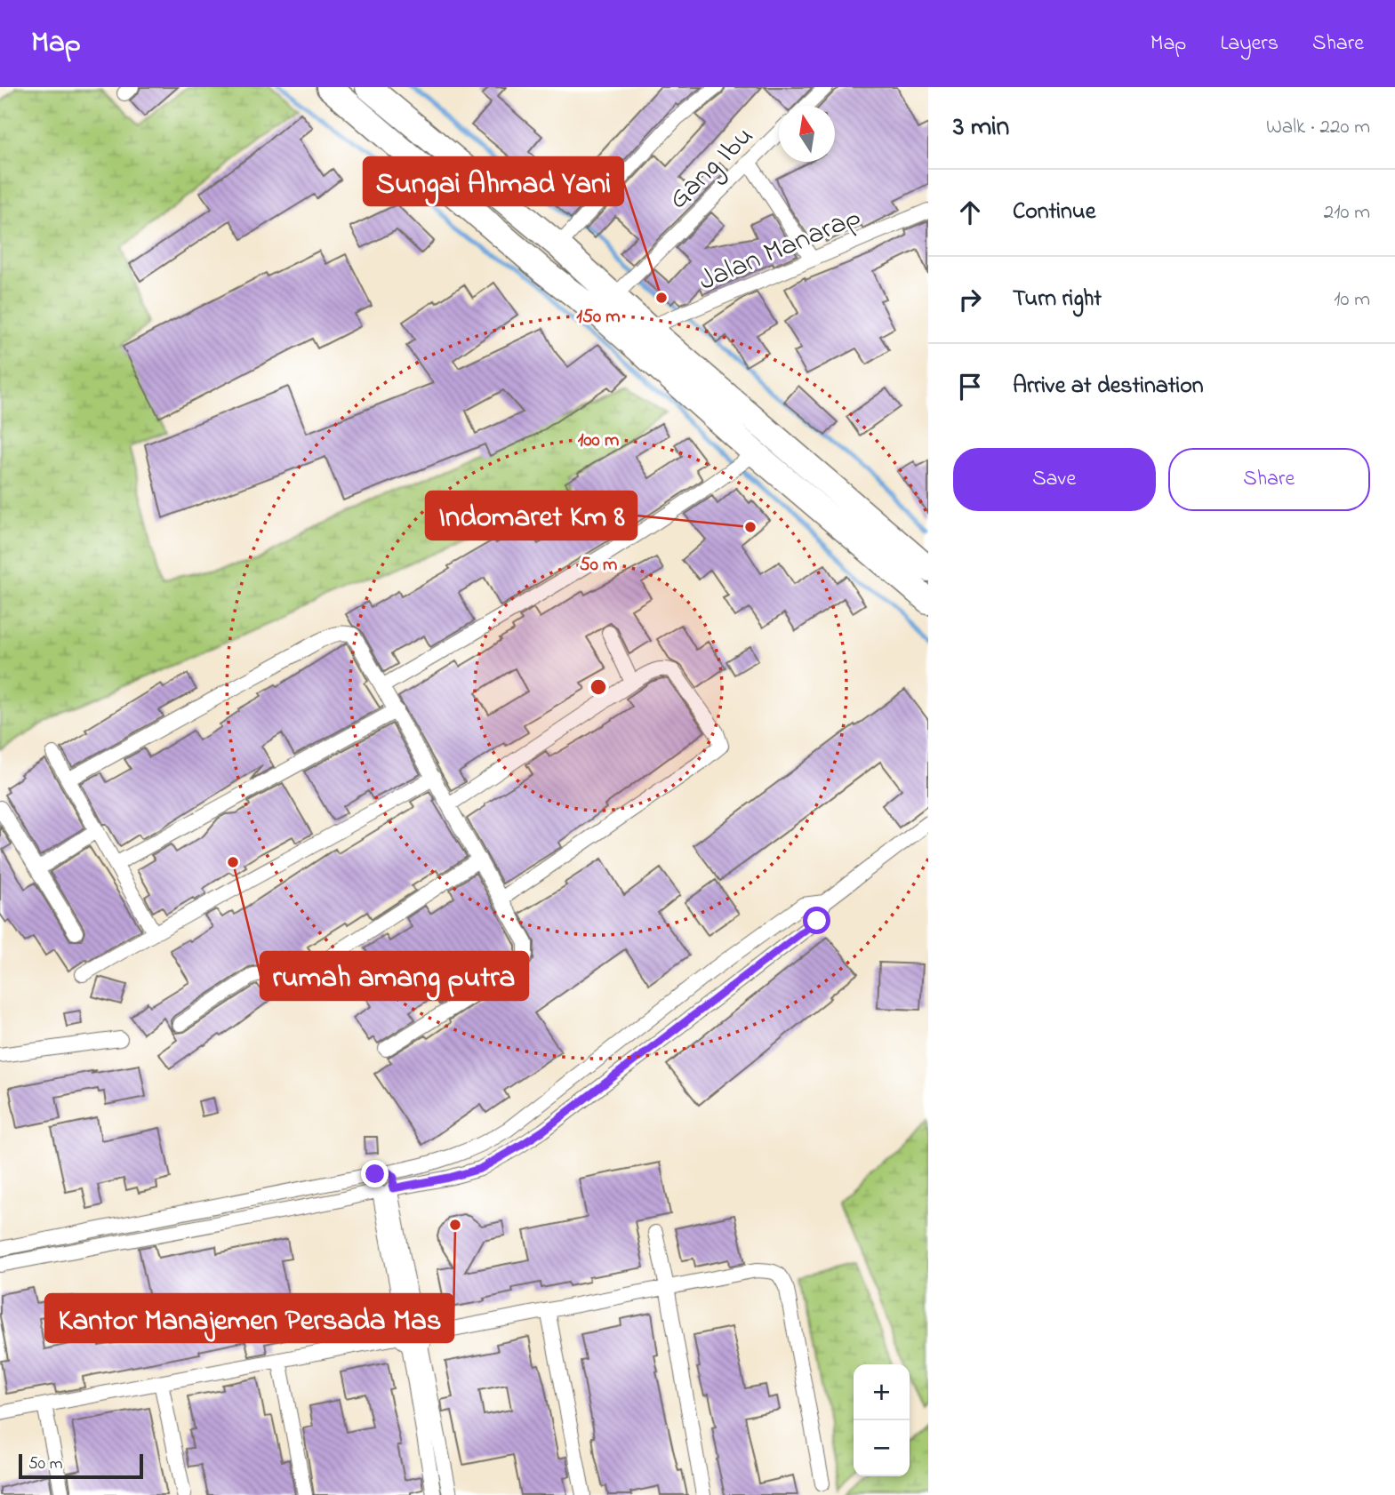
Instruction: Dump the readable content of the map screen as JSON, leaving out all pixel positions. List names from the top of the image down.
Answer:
{
  "streets": {
    "street": ["Gang Ibu", "Jalan Manarap"]
  },
  "places": [
    "Sungai Ahmad Yani",
    "Indomaret Km 8",
    "rumah amang putra",
    "Kantor Manajemen Persada Mas"
  ],
  "scale_bar": "50 m",
  "north": "top",
  "page": {
    "header": "Map",
    "nav": ["Map", "Layers", "Share"],
    "heading": ["3 min", "Walk · 220 m"],
    "list": [
      ["Continue", "210 m"],
      ["Turn right", "10 m"],
      "Arrive at destination"
    ],
    "buttons": ["Save", "Share"],
    "map_buttons": ["+", "−"],
    "scale": "50 m"
  },
  "rings": ["150 m", "100 m", "50 m"]
}
